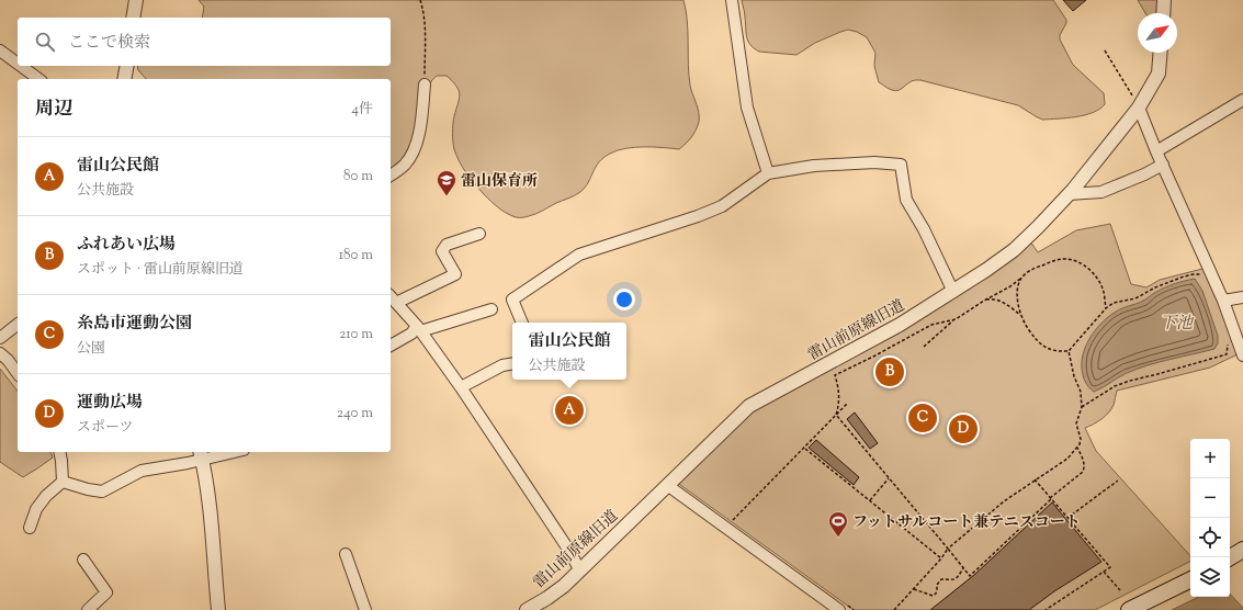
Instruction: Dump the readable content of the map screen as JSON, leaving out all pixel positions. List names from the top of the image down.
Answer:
{
  "streets": {
    "street": ["雷山前原線旧道"]
  },
  "water": ["下池"],
  "places": {
    "school or university": ["雷山保育所"],
    "sports": ["フットサルコート兼テニスコート"]
  },
  "north": "top right",
  "page": {
    "search": "ここで検索",
    "heading": ["周辺", "4件"],
    "list": [
      {
        "mark": "A",
        "name": "雷山公民館",
        "note": "公共施設",
        "value": "80 m"
      },
      {
        "mark": "B",
        "name": "ふれあい広場",
        "note": "スポット · 雷山前原線旧道",
        "value": "180 m"
      },
      {
        "mark": "C",
        "name": "糸島市運動公園",
        "note": "公園",
        "value": "210 m"
      },
      {
        "mark": "D",
        "name": "運動広場",
        "note": "スポーツ",
        "value": "240 m"
      }
    ],
    "popup": ["雷山公民館", "公共施設"],
    "pins": [
      "B",
      "A",
      "C",
      "D"
    ],
    "map_buttons": ["+", "−"]
  }
}
